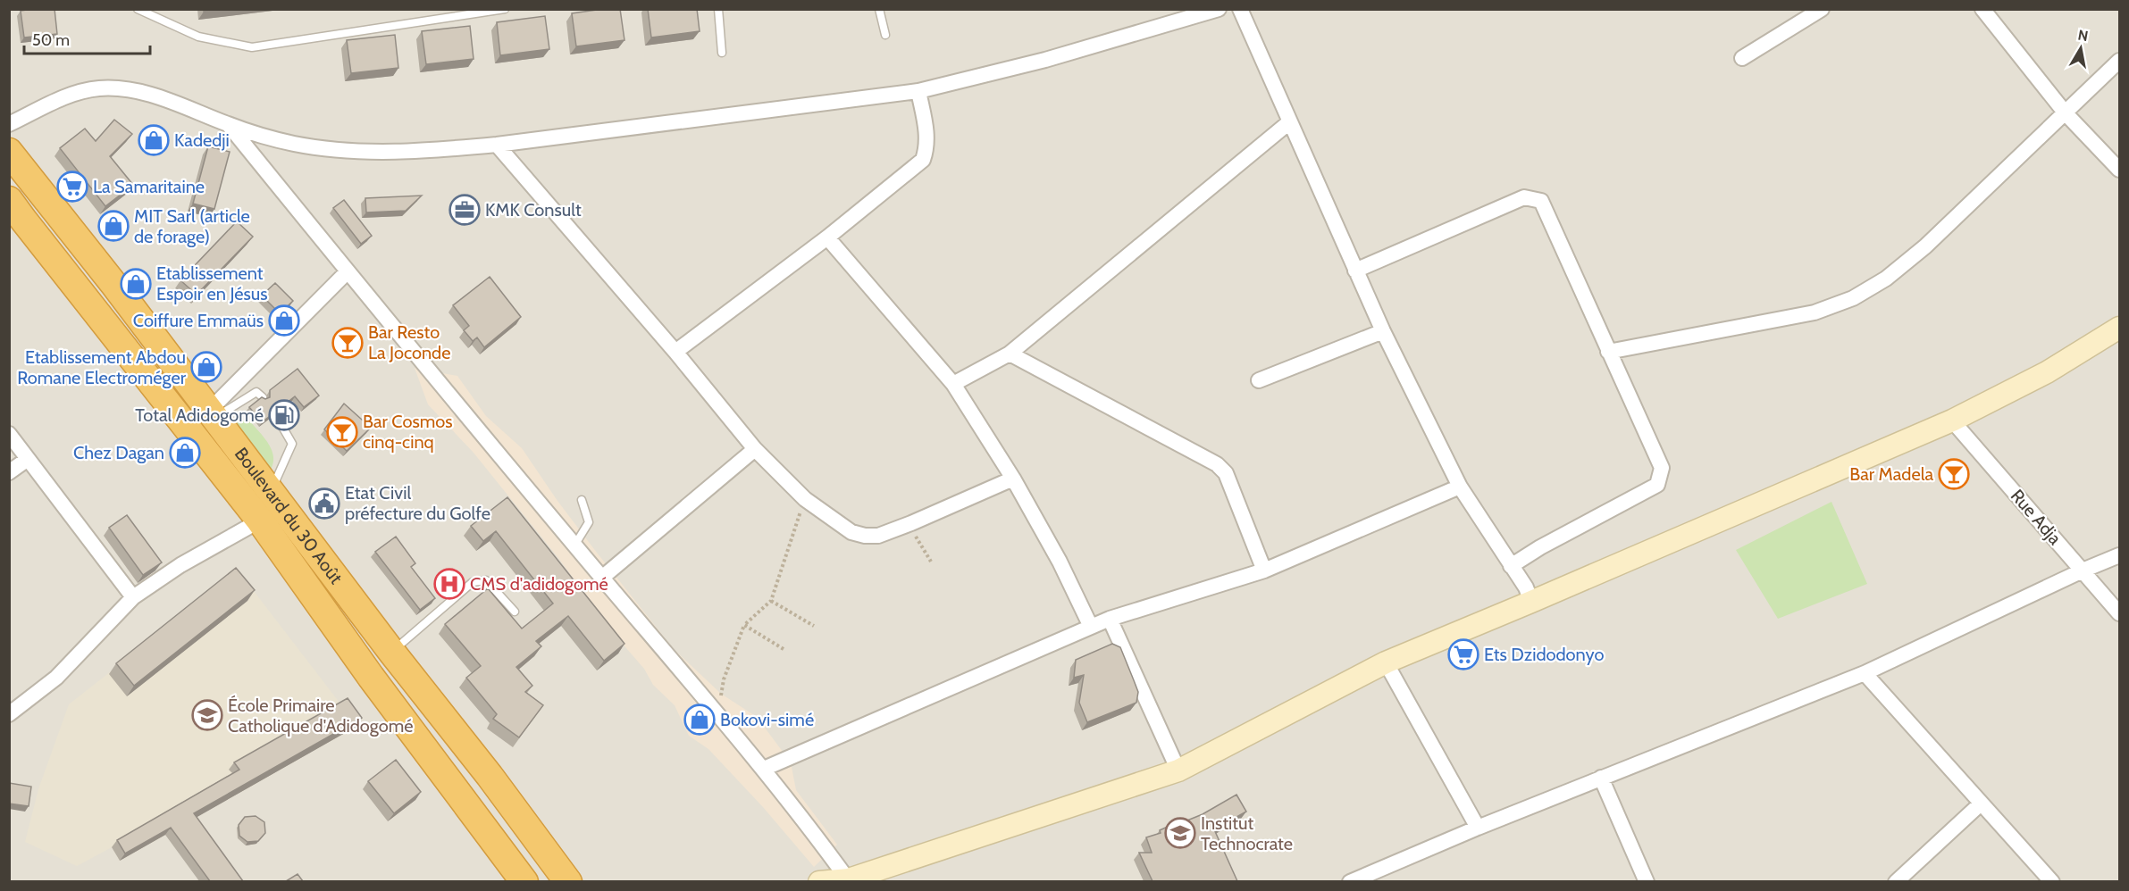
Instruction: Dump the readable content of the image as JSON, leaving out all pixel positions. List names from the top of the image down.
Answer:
{
  "streets": {
    "highway": ["Boulevard du 30 Août"],
    "street": ["Rue Adja"]
  },
  "places": {
    "shop": [
      "Kadedji",
      "MIT Sarl (article de forage)",
      "Etablissement Espoir en Jésus",
      "Coiffure Emmaüs",
      "Etablissement Abdou Romane Electroméger",
      "Chez Dagan",
      "Bokovi-simé"
    ],
    "supermarket": ["La Samaritaine", "Ets Dzidodonyo"],
    "office": ["KMK Consult"],
    "bar": ["Bar Resto La Joconde", "Bar Cosmos cinq-cinq", "Bar Madela"],
    "fuel station": ["Total Adidogomé"],
    "public building": ["Etat Civil préfecture du Golfe"],
    "hospital": ["CMS d'adidogomé"],
    "school or university": ["École Primaire Catholique d'Adidogomé", "Institut Technocrate"]
  },
  "scale_bar": "50 m",
  "north": "top"
}
